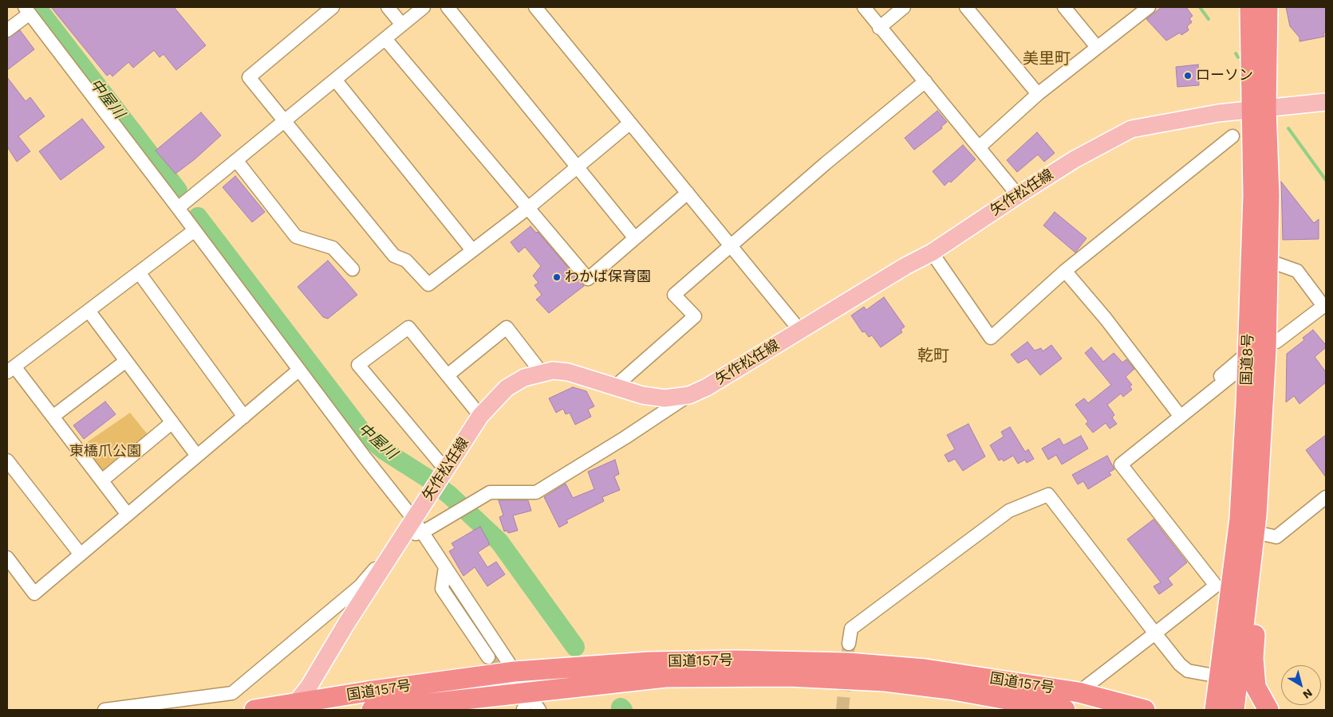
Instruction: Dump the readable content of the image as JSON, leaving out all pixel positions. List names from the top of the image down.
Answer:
{
  "streets": {
    "highway": ["国道8号", "国道157号"],
    "main road": ["矢作松任線"]
  },
  "crossings": [
    ["矢作松任線", "国道8号"],
    ["矢作松任線", "国道157号"]
  ],
  "districts": ["美里町", "乾町"],
  "water": ["中屋川"],
  "parks": ["東橋爪公園"],
  "places": ["ローソン", "わかば保育園"],
  "north": "bottom right"
}
